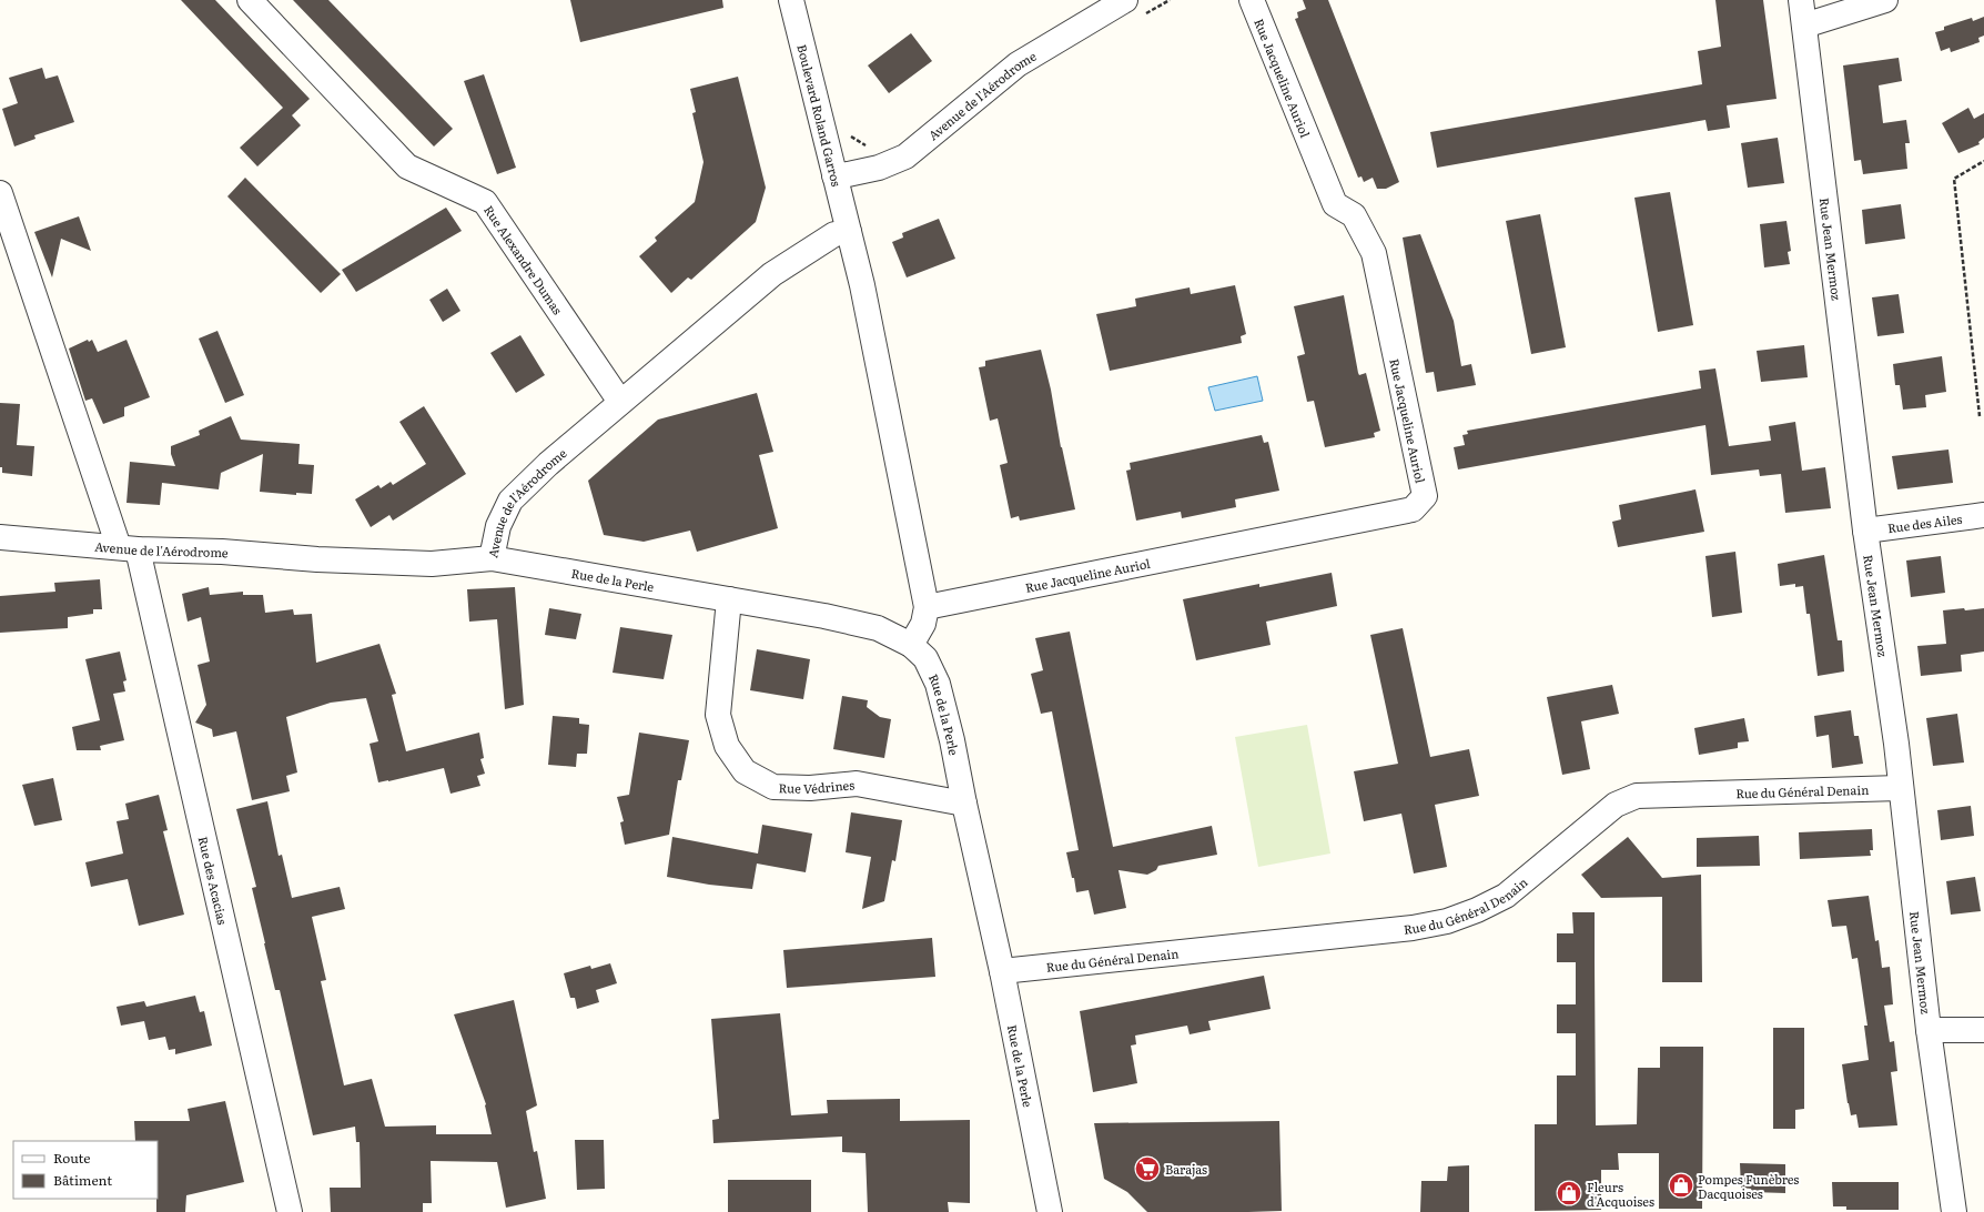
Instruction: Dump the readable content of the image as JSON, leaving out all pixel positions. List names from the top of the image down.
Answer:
{
  "streets": {
    "street": [
      "Rue Jacqueline Auriol",
      "Avenue de l'Aérodrome",
      "Boulevard Roland Garros",
      "Rue Jean Mermoz",
      "Rue Alexandre Dumas",
      "Rue des Ailes",
      "Rue de la Perle",
      "Rue Védrines",
      "Rue du Général Denain",
      "Rue des Acacias"
    ]
  },
  "crossings": [
    ["Avenue de l'Aérodrome", "Boulevard Roland Garros"],
    ["Avenue de l'Aérodrome", "Rue Alexandre Dumas"],
    ["Avenue de l'Aérodrome", "Rue de la Perle"],
    ["Avenue de l'Aérodrome", "Rue des Acacias"],
    ["Rue Jean Mermoz", "Rue des Ailes"],
    ["Rue Jean Mermoz", "Rue du Général Denain"],
    ["Rue de la Perle", "Rue Védrines"],
    ["Rue de la Perle", "Rue du Général Denain"]
  ],
  "places": {
    "supermarket": ["Barajas"],
    "shop": ["Pompes Funèbres Dacquoises", "Fleurs d'Acquoises"]
  },
  "legend": ["Route", "Bâtiment"]
}
